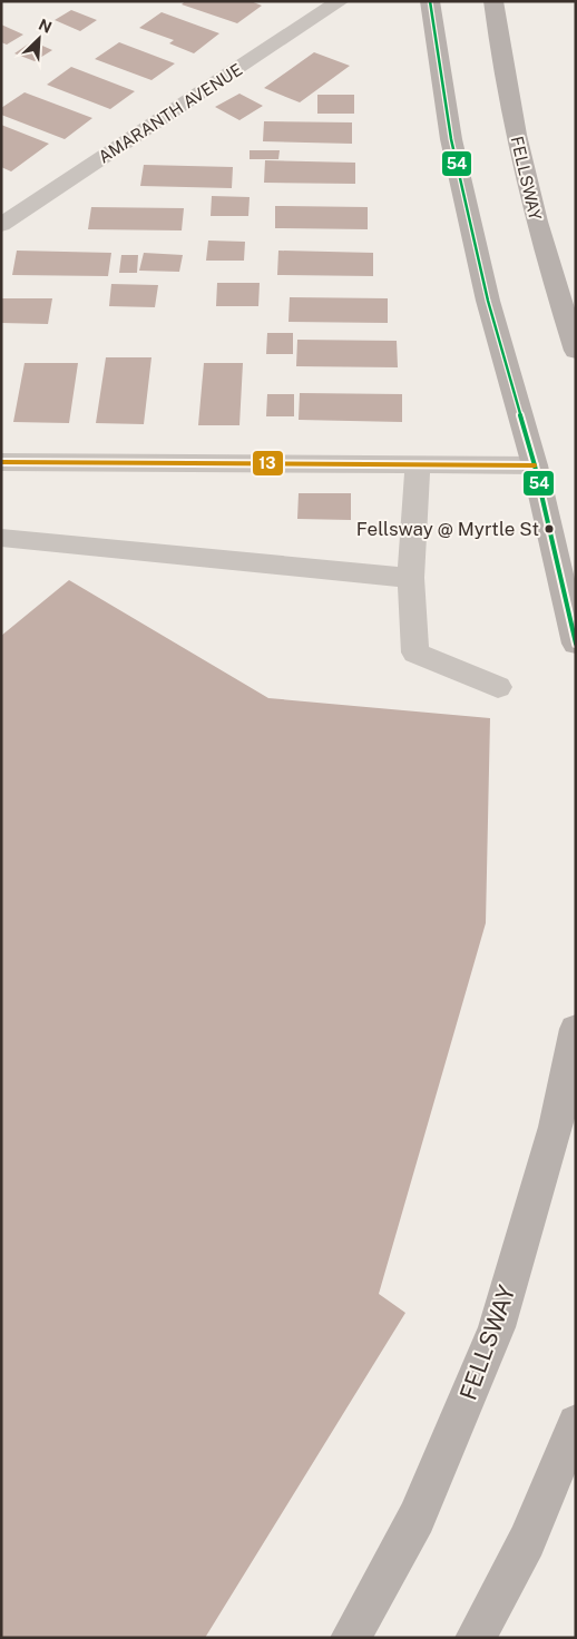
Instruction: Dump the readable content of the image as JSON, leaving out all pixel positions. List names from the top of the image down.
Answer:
{
  "streets": {
    "main road": ["FELLSWAY"],
    "street": ["AMARANTH AVENUE"]
  },
  "places": ["Fellsway @ Myrtle St"],
  "lines": ["transit line 54", "transit line 13"],
  "north": "top right"
}
